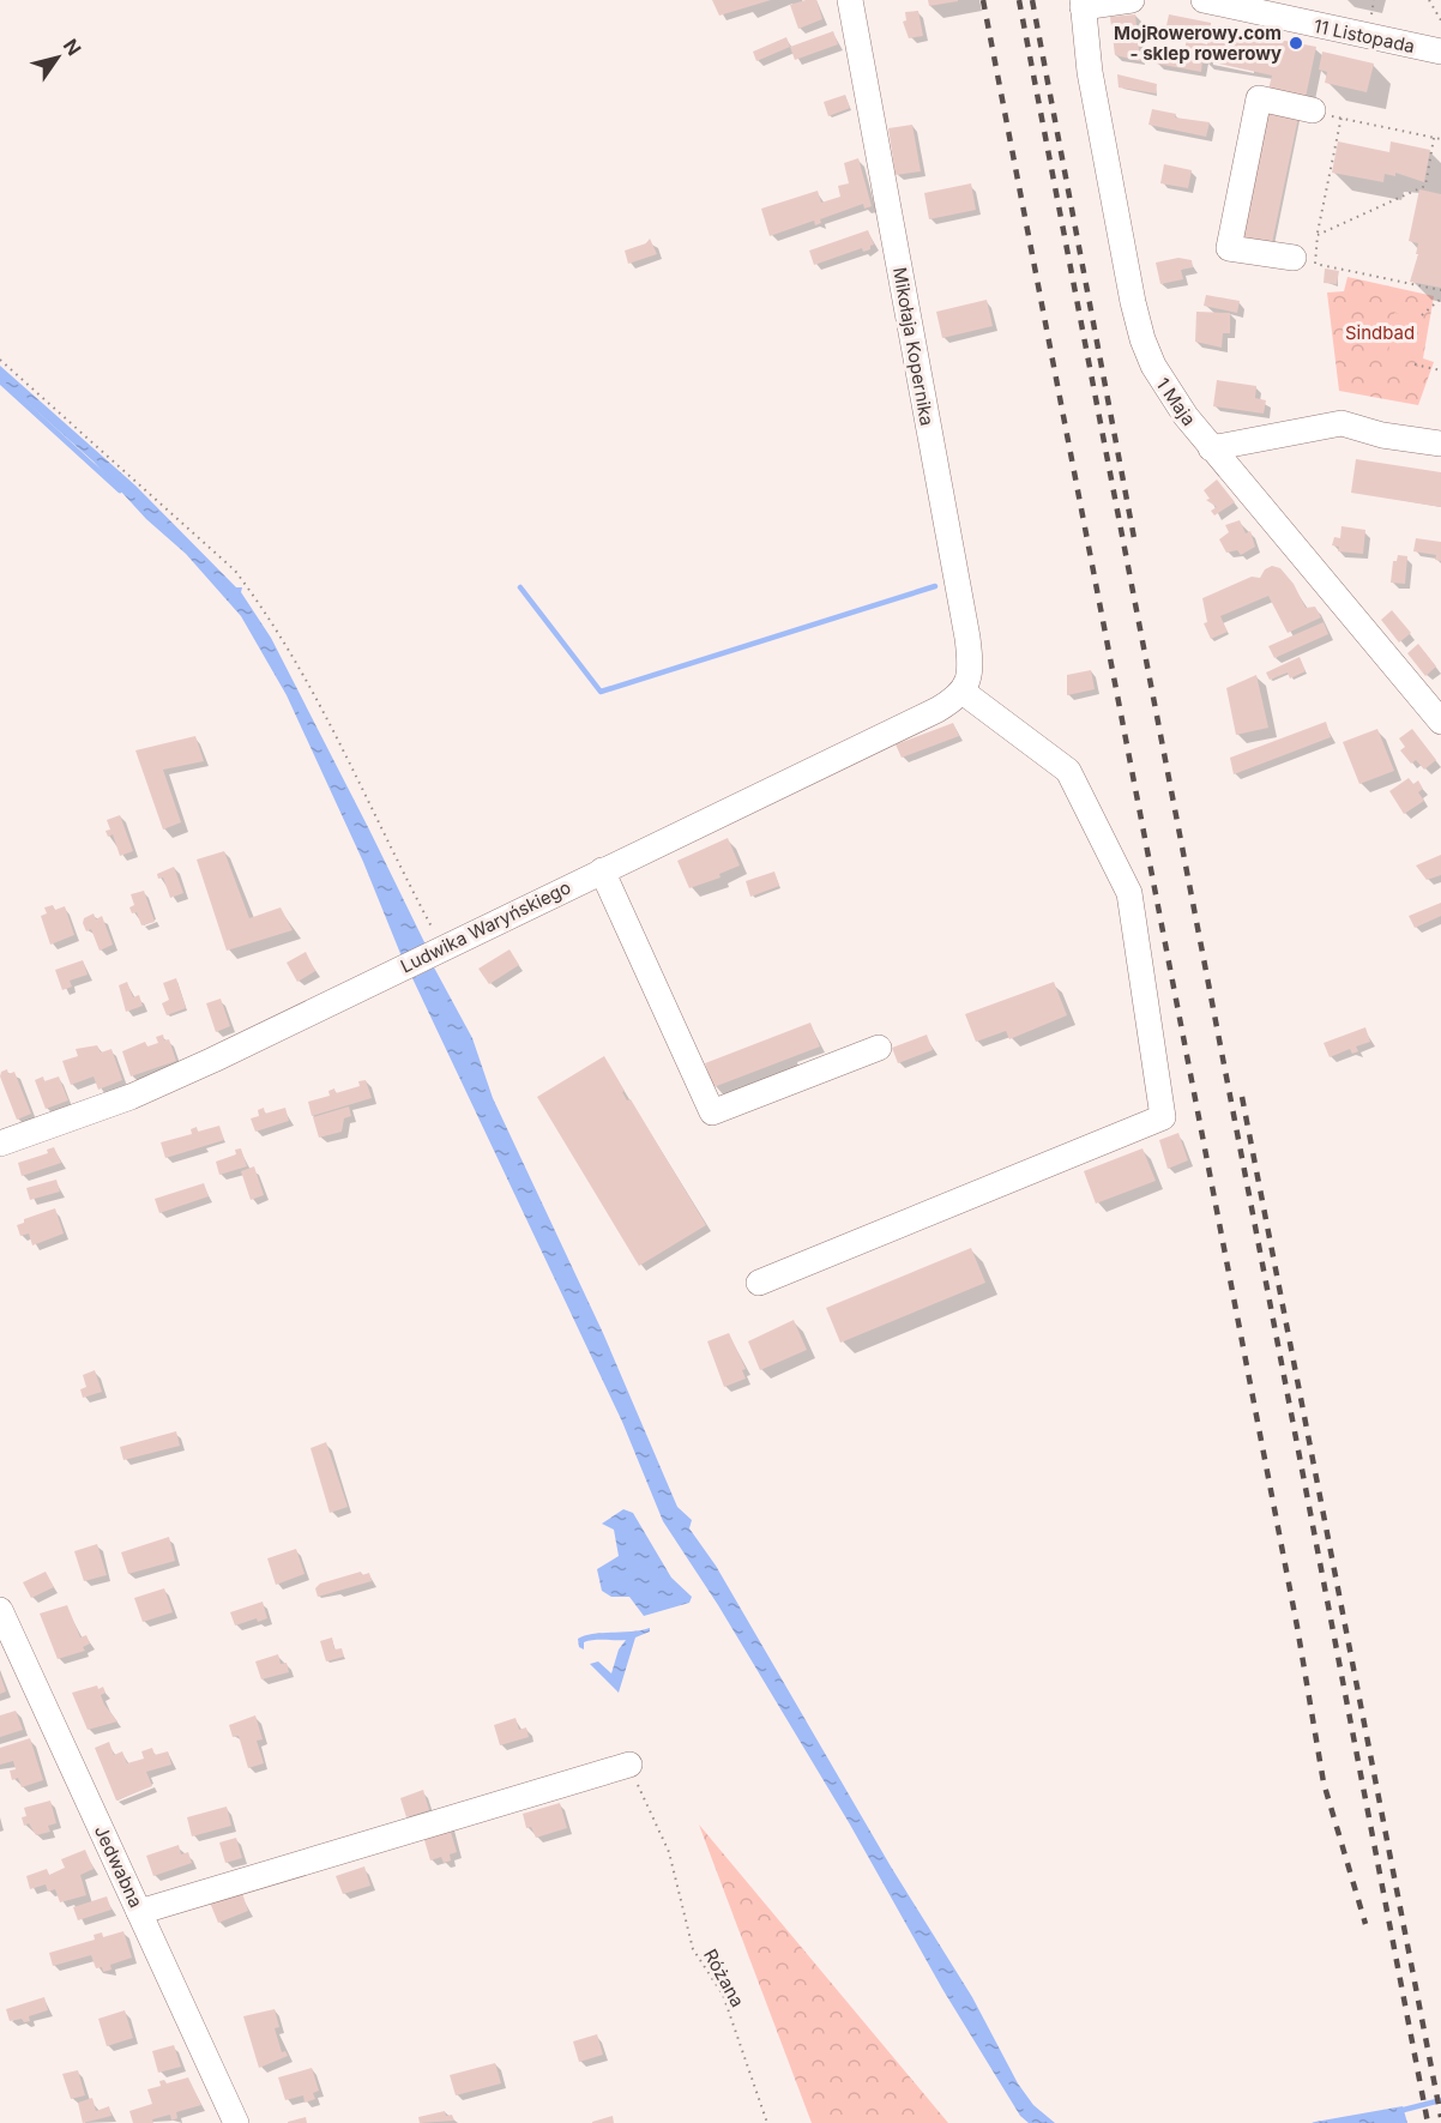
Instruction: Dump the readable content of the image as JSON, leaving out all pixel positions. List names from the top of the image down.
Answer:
{
  "streets": {
    "street": [
      "11 Listopada",
      "Mikołaja Kopernika",
      "1 Maja",
      "Ludwika Waryńskiego",
      "Jedwabna"
    ],
    "path": ["Różana"]
  },
  "crossings": [
    ["Mikołaja Kopernika", "Ludwika Waryńskiego"]
  ],
  "parks": ["Sindbad"],
  "places": ["MojRowerowy.com - sklep rowerowy"],
  "north": "top right"
}
